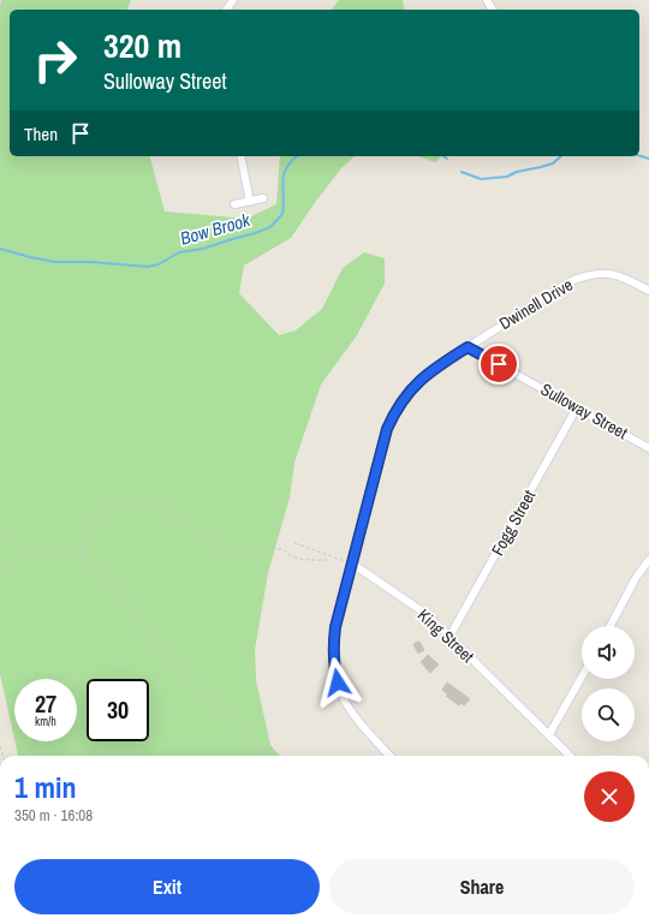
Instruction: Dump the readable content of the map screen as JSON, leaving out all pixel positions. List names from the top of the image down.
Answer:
{
  "streets": {
    "street": [
      "Dwinell Drive",
      "Sulloway Street",
      "Fogg Street",
      "King Street"
    ]
  },
  "crossings": [
    ["Dwinell Drive", "Sulloway Street"],
    ["Dwinell Drive", "King Street"],
    ["Sulloway Street", "Fogg Street"],
    ["Fogg Street", "King Street"]
  ],
  "water": ["Bow Brook"],
  "page": {
    "turn": ["320 m", "Sulloway Street"],
    "then": "Then",
    "speed": "27 km/h",
    "limit": "30",
    "heading": ["1 min", "350 m · 16:08"],
    "buttons": ["Exit", "Share"]
  }
}
